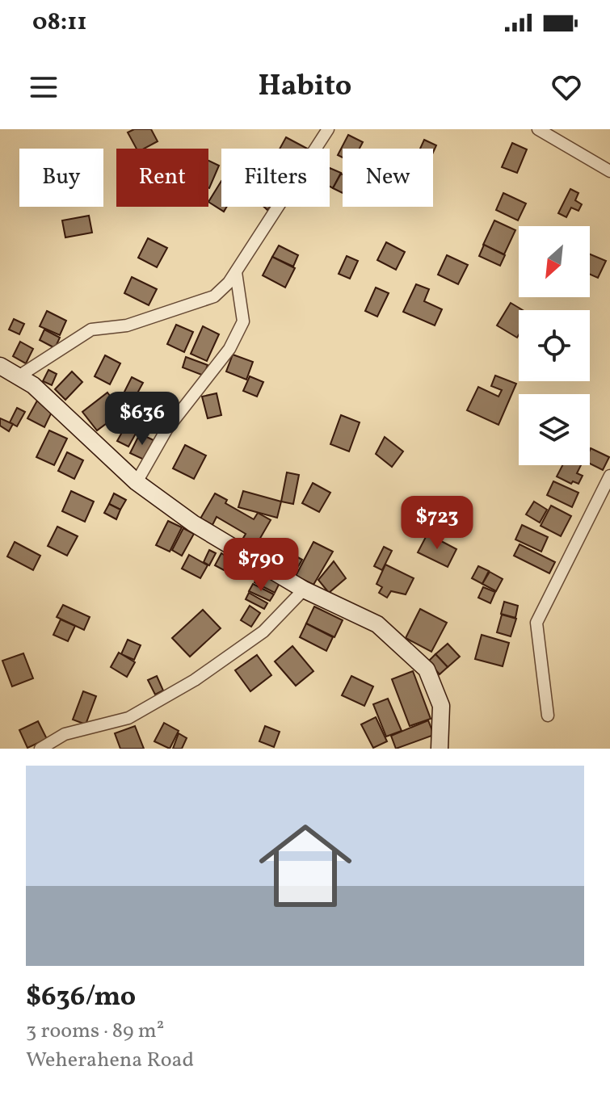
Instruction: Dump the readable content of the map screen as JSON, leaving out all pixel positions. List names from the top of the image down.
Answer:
{
  "north": "bottom left",
  "page": {
    "status": "08:11",
    "header": "Habito",
    "chip": [
      "Buy",
      "Rent",
      "Filters",
      "New"
    ],
    "price": ["$636", "$723", "$790"],
    "list": [
      {
        "name": "$636/mo",
        "note": "3 rooms · 89 m² · Weherahena Road"
      }
    ]
  }
}
